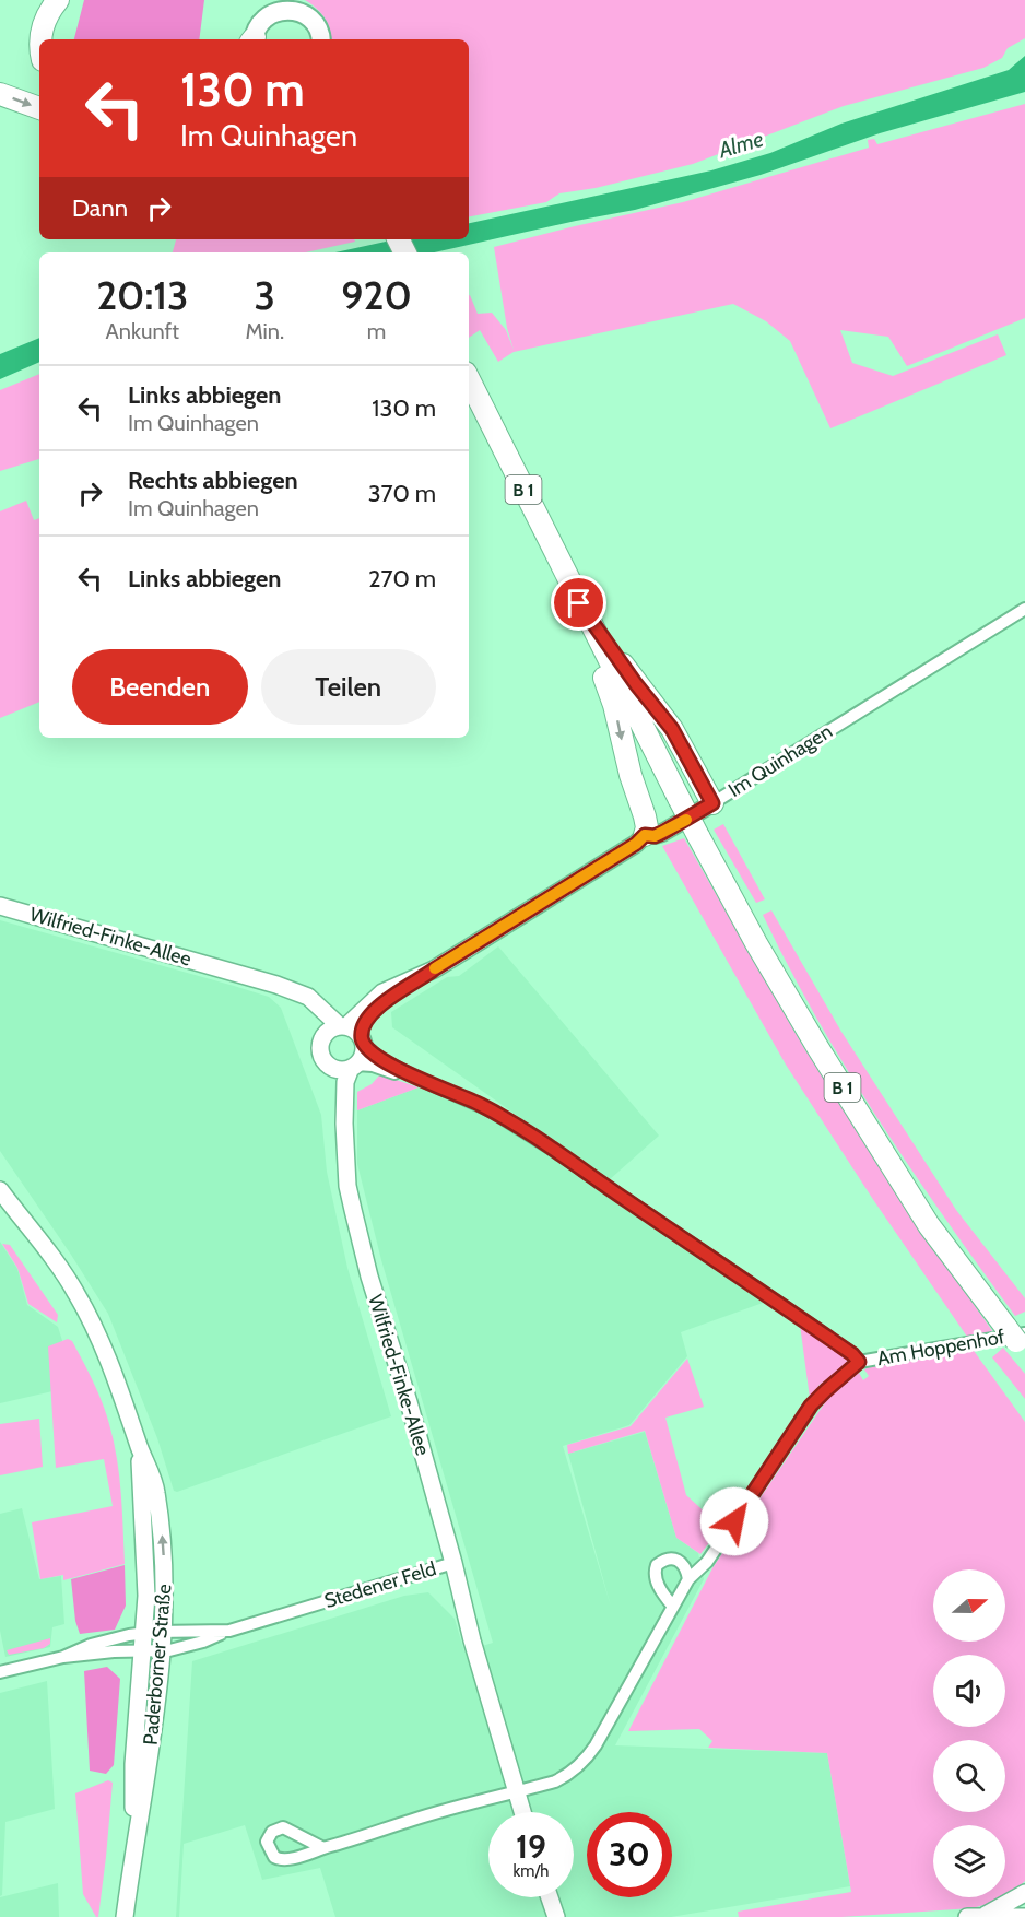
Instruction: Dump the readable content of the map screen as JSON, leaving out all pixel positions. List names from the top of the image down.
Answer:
{
  "streets": {
    "highway": ["B 1"],
    "street": [
      "Im Quinhagen",
      "Wilfried-Finke-Allee",
      "Am Hoppenhof",
      "Stedener Feld",
      "Paderborner Straße"
    ]
  },
  "crossings": [
    ["B 1", "Im Quinhagen"],
    ["B 1", "Am Hoppenhof"],
    ["Im Quinhagen", "Wilfried-Finke-Allee"],
    ["Wilfried-Finke-Allee", "Stedener Feld"],
    ["Am Hoppenhof", "Stedener Feld"],
    ["Stedener Feld", "Paderborner Straße"]
  ],
  "water": ["Alme"],
  "north": "right",
  "page": {
    "turn": ["130 m", "Im Quinhagen"],
    "then": "Dann",
    "eta": [
      "20:13",
      "Ankunft",
      "3",
      "Min.",
      "920",
      "m"
    ],
    "list": [
      {
        "name": "Links abbiegen",
        "note": "Im Quinhagen",
        "value": "130 m"
      },
      {
        "name": "Rechts abbiegen",
        "note": "Im Quinhagen",
        "value": "370 m"
      },
      {
        "name": "Links abbiegen",
        "value": "270 m"
      }
    ],
    "buttons": ["Beenden", "Teilen"],
    "speed": "19 km/h",
    "limit": "30"
  }
}
